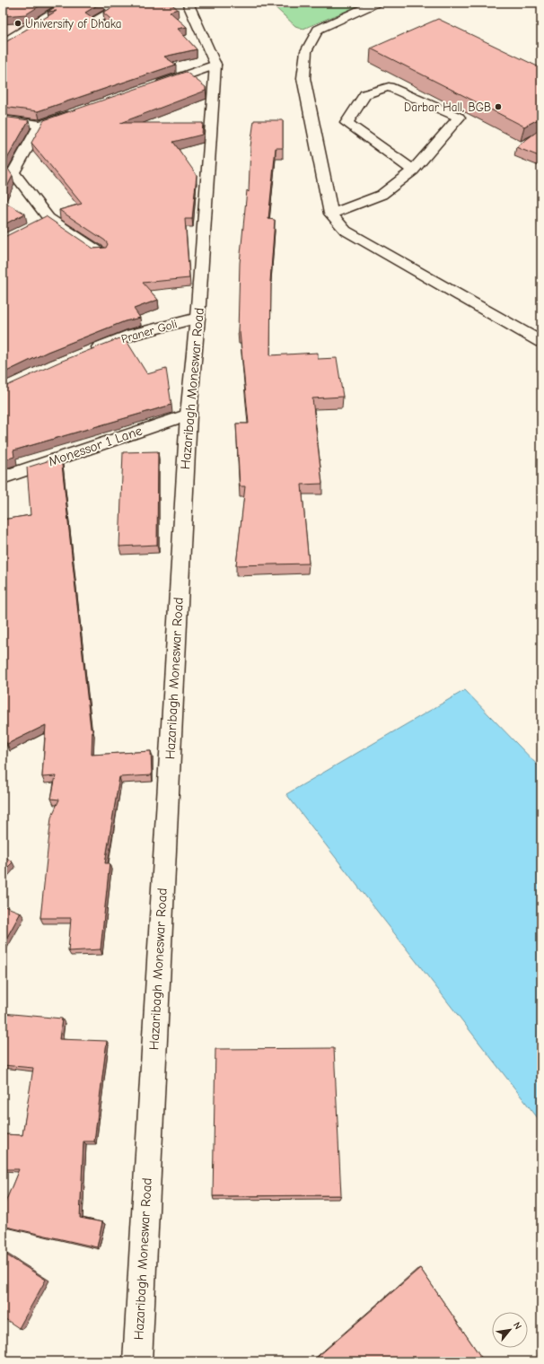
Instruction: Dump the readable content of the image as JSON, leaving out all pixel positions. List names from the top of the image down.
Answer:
{
  "streets": {
    "street": ["Praner Goli", "Hazaribagh Moneswar Road", "Monessor 1 Lane"]
  },
  "crossings": [
    ["Praner Goli", "Hazaribagh Moneswar Road"],
    ["Hazaribagh Moneswar Road", "Monessor 1 Lane"]
  ],
  "places": ["University of Dhaka", "Darbar Hall, BGB"],
  "north": "top right"
}
